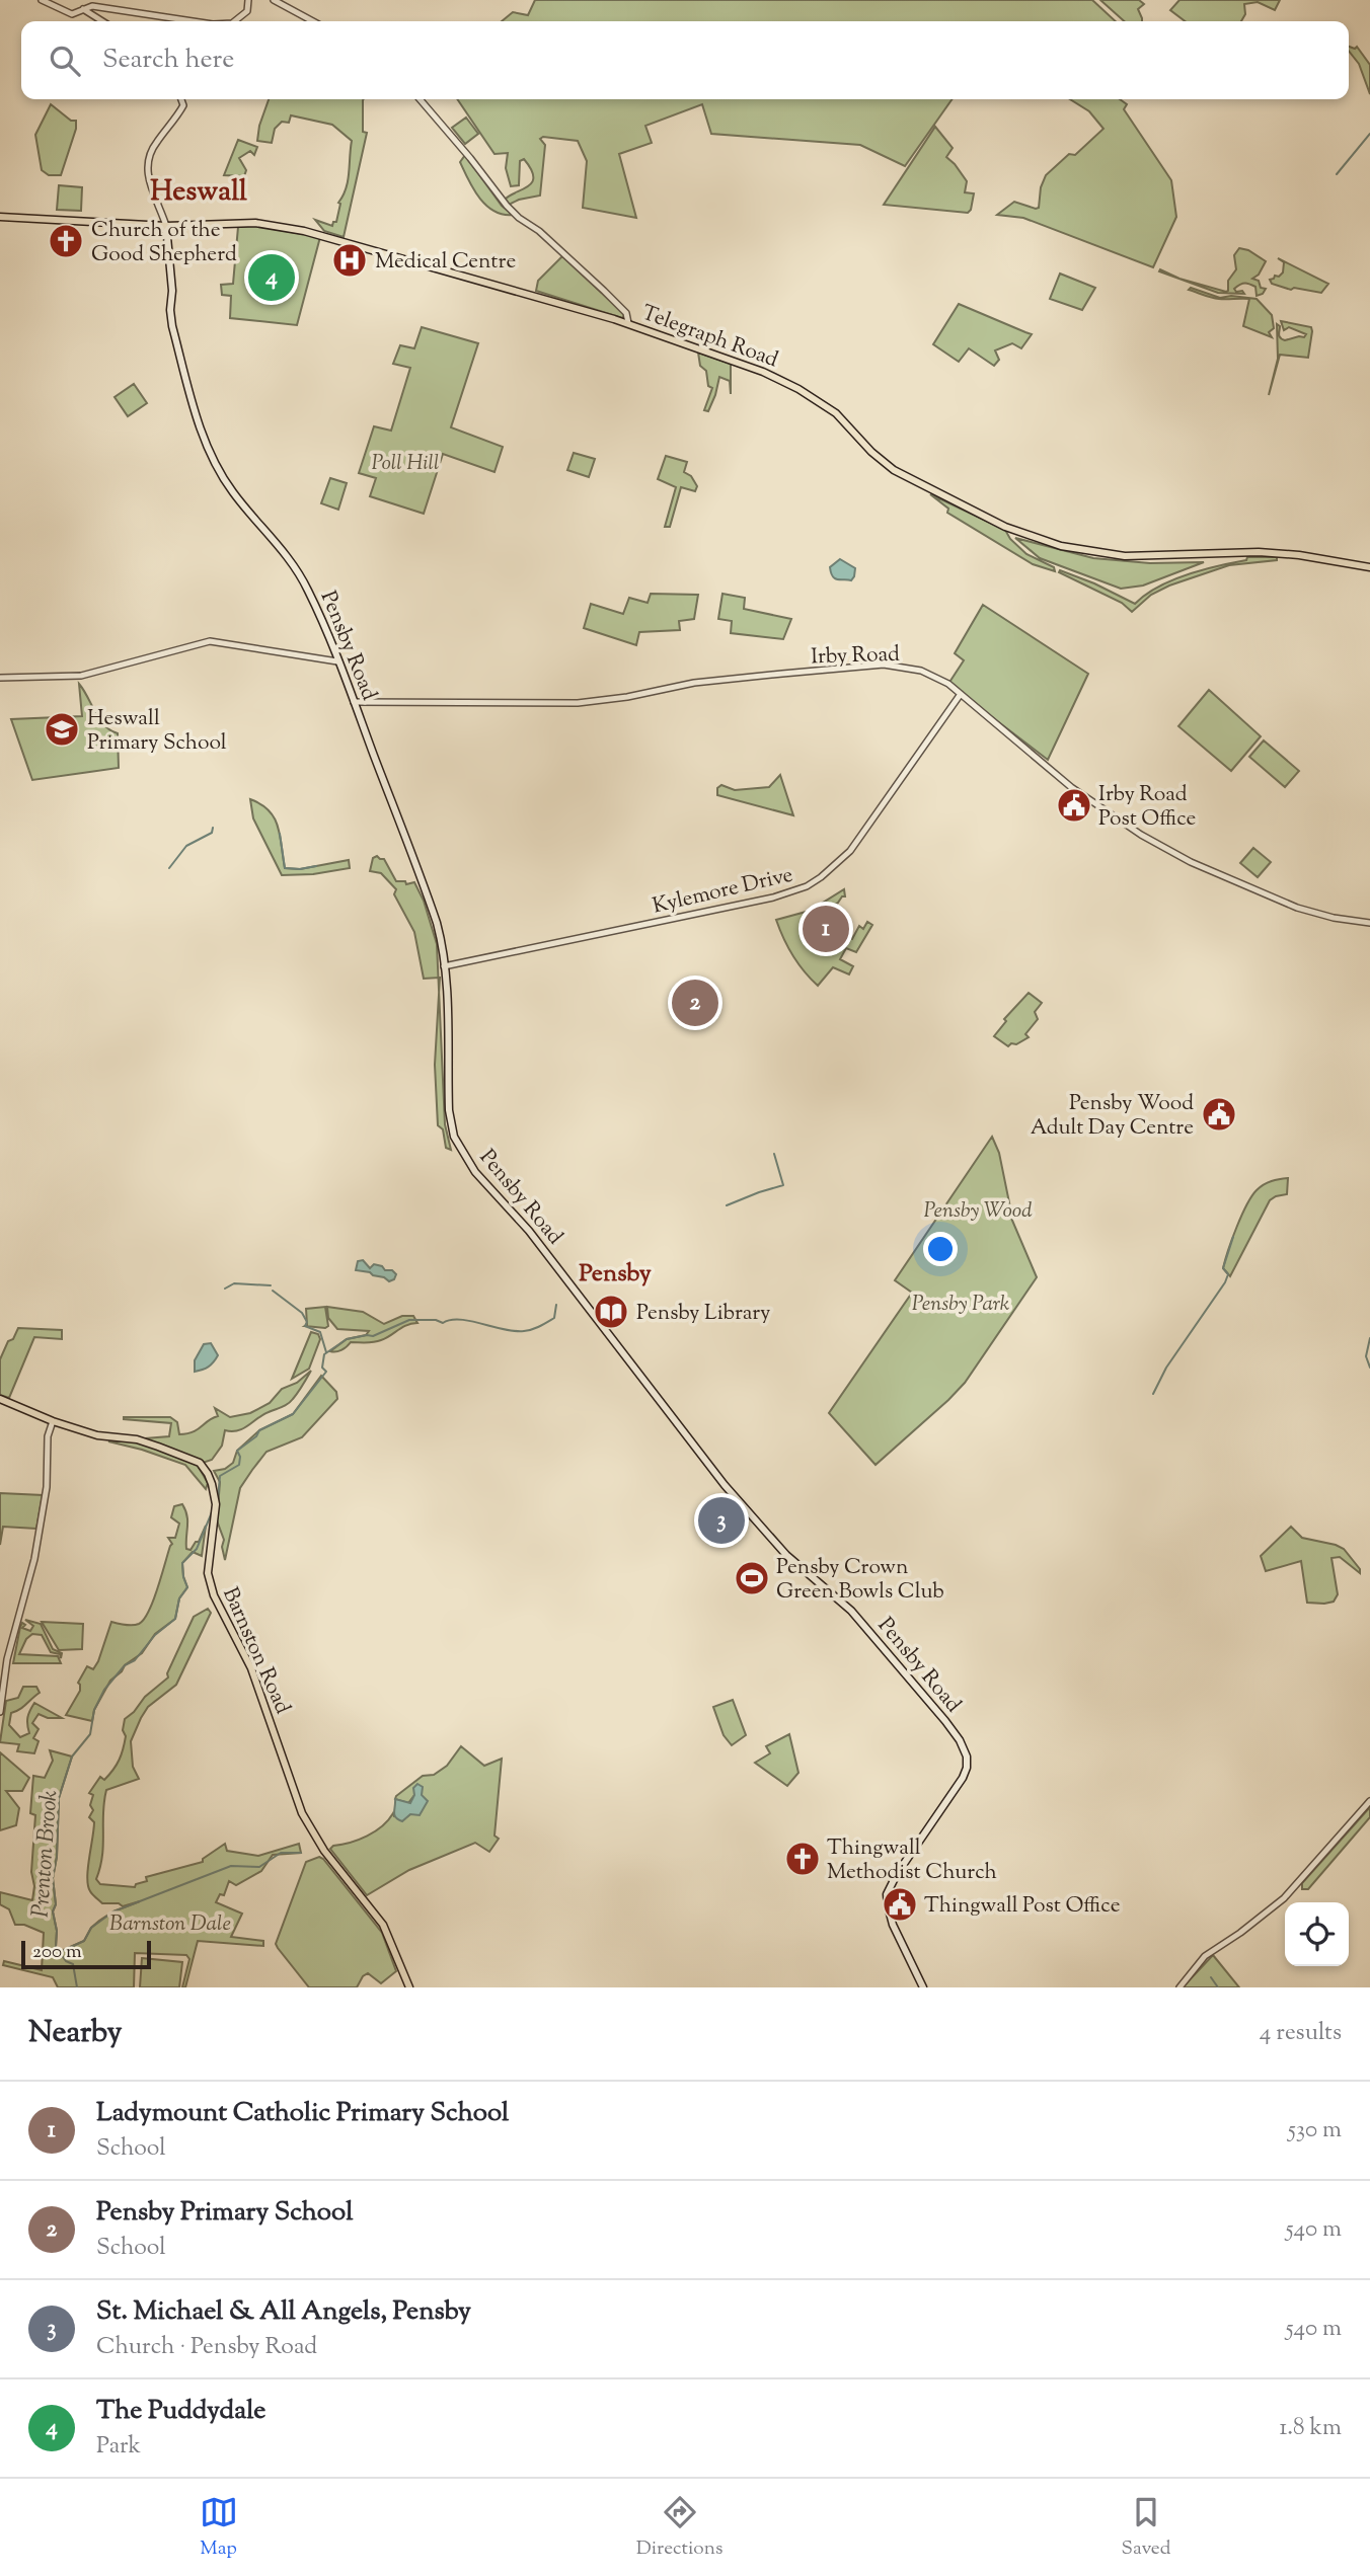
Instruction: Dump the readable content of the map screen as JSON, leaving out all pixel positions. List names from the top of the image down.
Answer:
{
  "streets": {
    "main road": ["Telegraph Road", "Pensby Road", "Barnston Road"],
    "street": ["Irby Road", "Kylemore Drive"]
  },
  "crossings": [
    ["Telegraph Road", "Pensby Road"],
    ["Pensby Road", "Irby Road"],
    ["Pensby Road", "Kylemore Drive"],
    ["Irby Road", "Kylemore Drive"]
  ],
  "districts": ["Heswall", "Pensby"],
  "water": ["Prenton Brook"],
  "parks": [
    "Poll Hill",
    "Pensby Wood",
    "Pensby Park",
    "Barnston Dale"
  ],
  "places": {
    "church": ["Church of the Good Shepherd", "Thingwall Methodist Church"],
    "hospital": ["Medical Centre"],
    "school or university": ["Heswall Primary School"],
    "public building": ["Irby Road Post Office", "Pensby Wood Adult Day Centre", "Thingwall Post Office"],
    "library": ["Pensby Library"],
    "sports": ["Pensby Crown Green Bowls Club"]
  },
  "scale_bar": "200 m",
  "page": {
    "search": "Search here",
    "pins": [
      "4",
      "1",
      "2",
      "3"
    ],
    "scale": "200 m",
    "heading": ["Nearby", "4 results"],
    "list": [
      {
        "mark": "1",
        "name": "Ladymount Catholic Primary School",
        "note": "School",
        "value": "530 m"
      },
      {
        "mark": "2",
        "name": "Pensby Primary School",
        "note": "School",
        "value": "540 m"
      },
      {
        "mark": "3",
        "name": "St. Michael & All Angels, Pensby",
        "note": "Church · Pensby Road",
        "value": "540 m"
      },
      {
        "mark": "4",
        "name": "The Puddydale",
        "note": "Park",
        "value": "1.8 km"
      }
    ],
    "nav": ["Map", "Directions", "Saved"]
  }
}
